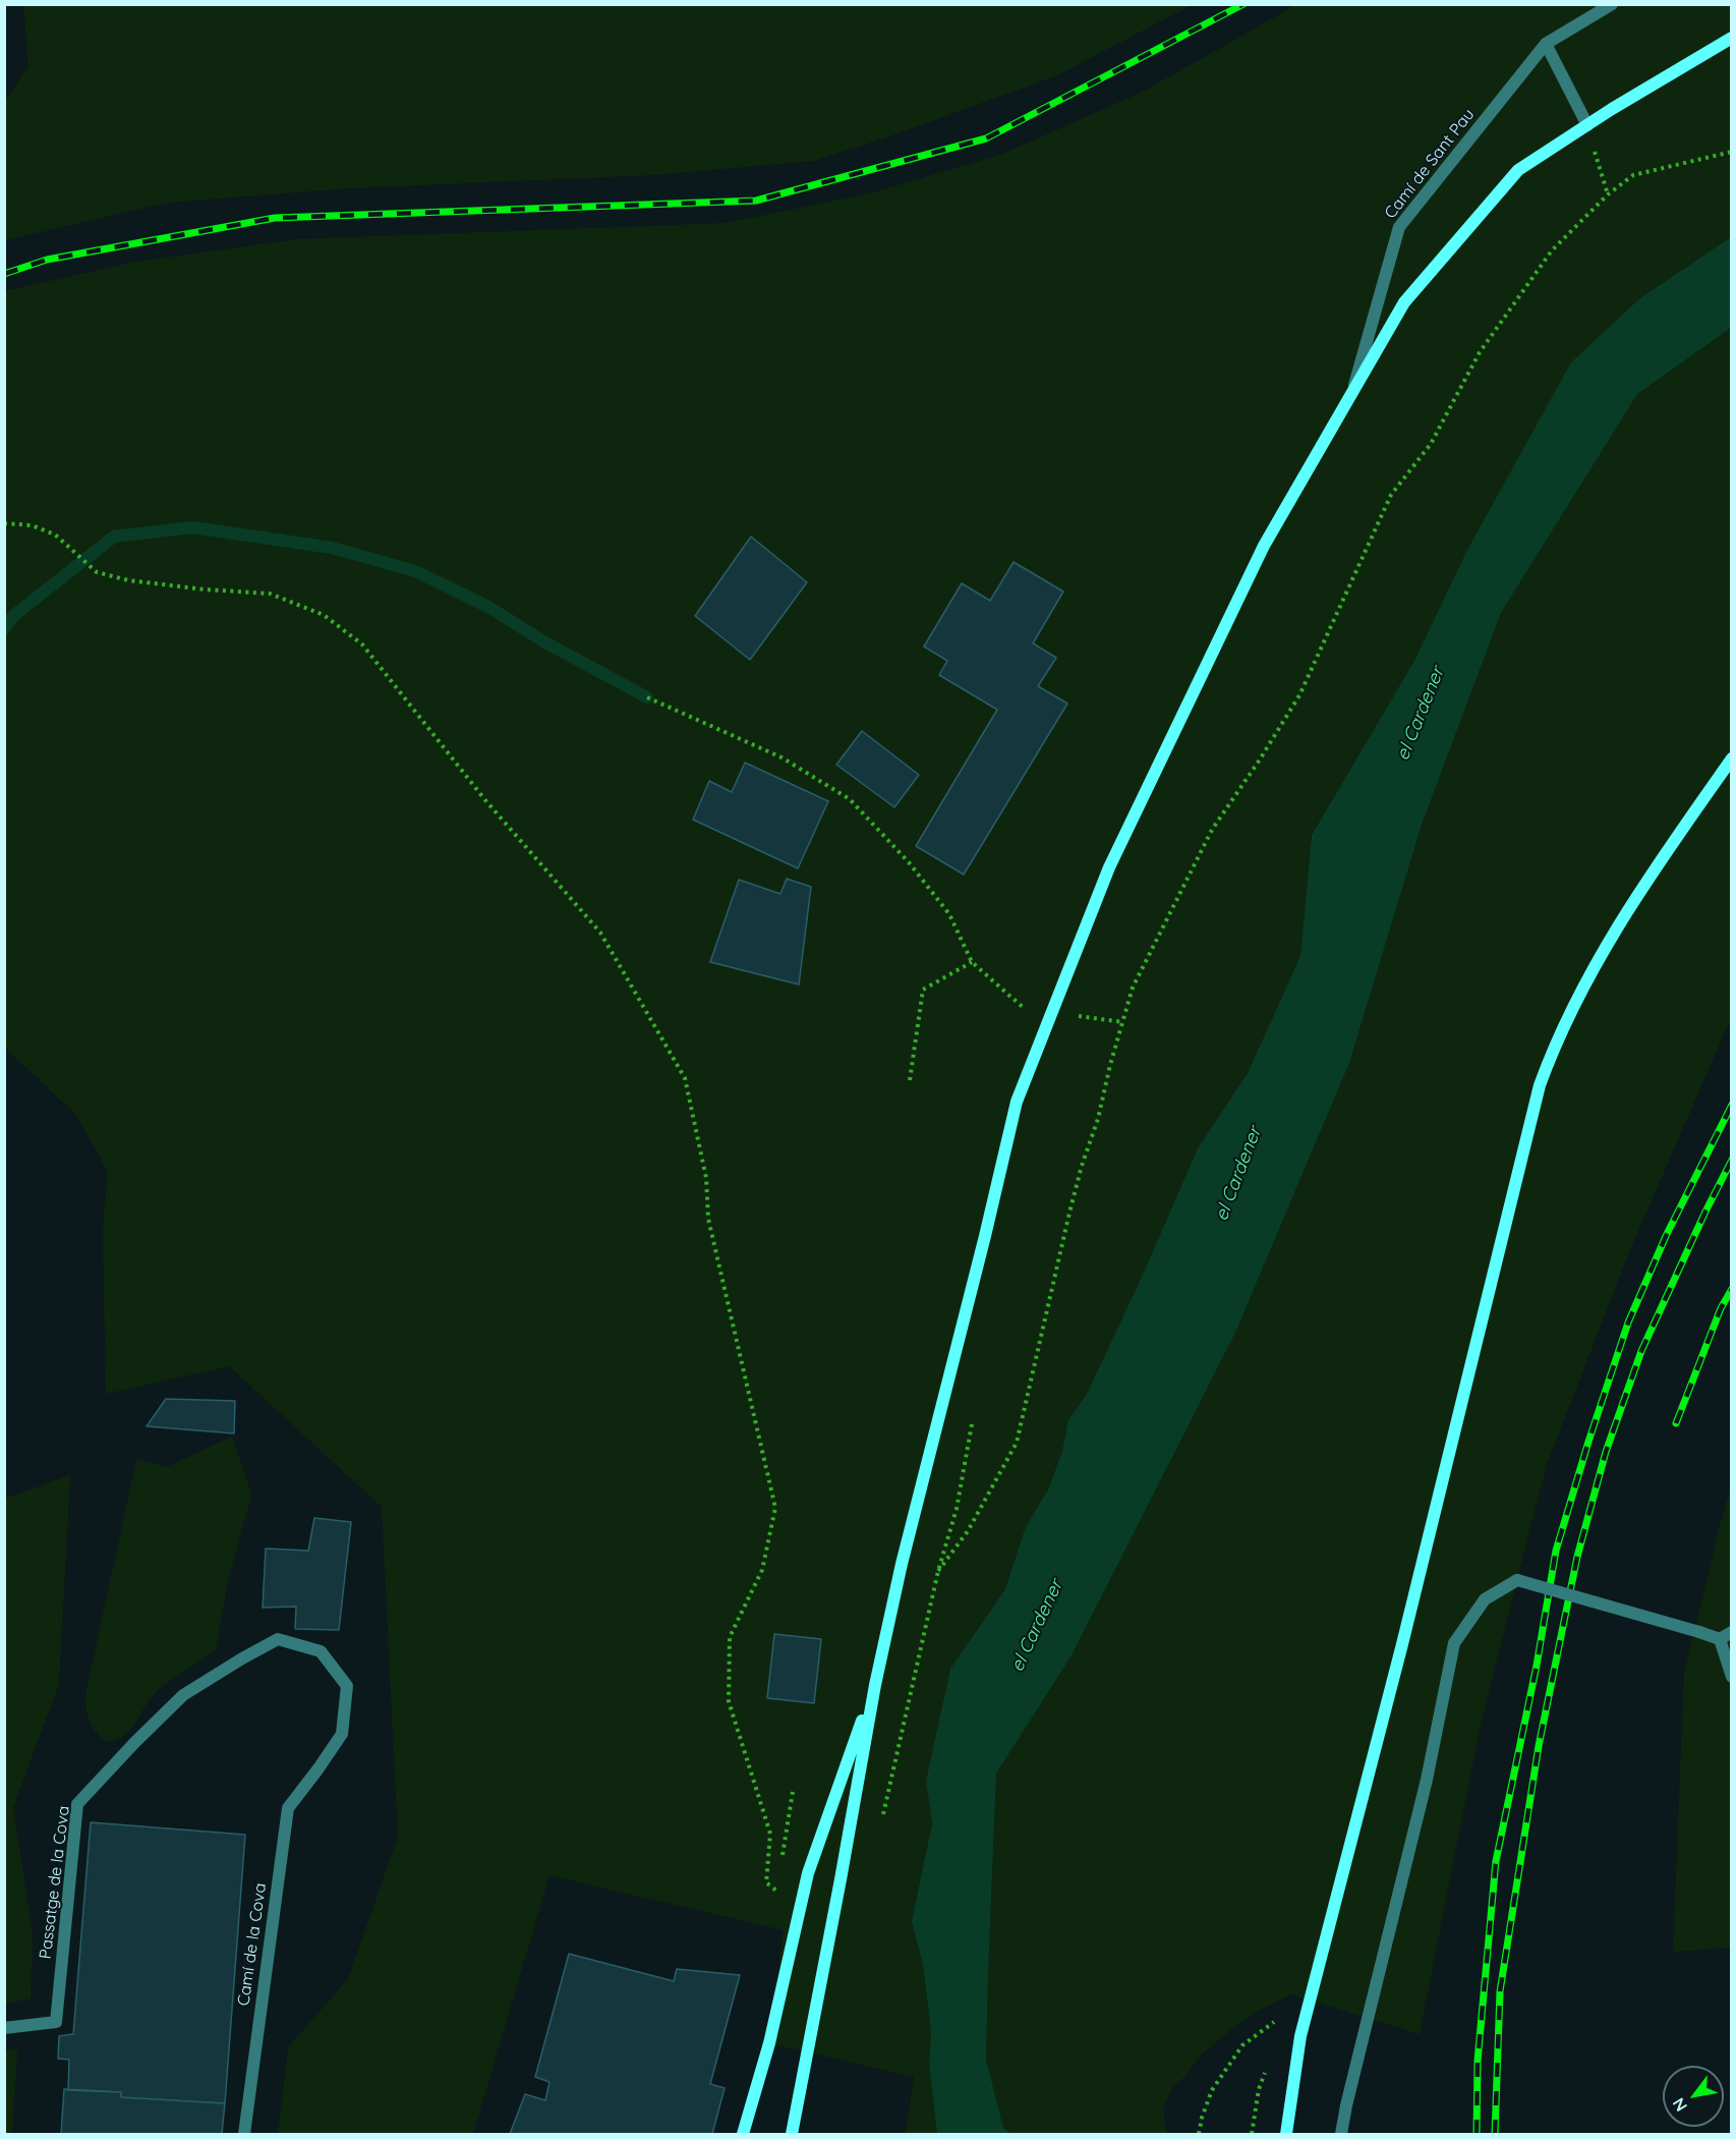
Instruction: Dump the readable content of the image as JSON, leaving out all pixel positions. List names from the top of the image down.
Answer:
{
  "streets": {
    "street": ["Camí de Sant Pau", "Passatge de la Cova", "Camí de la Cova"]
  },
  "crossings": [
    ["Passatge de la Cova", "Camí de la Cova"]
  ],
  "water": ["el Cardener"],
  "north": "bottom left"
}
